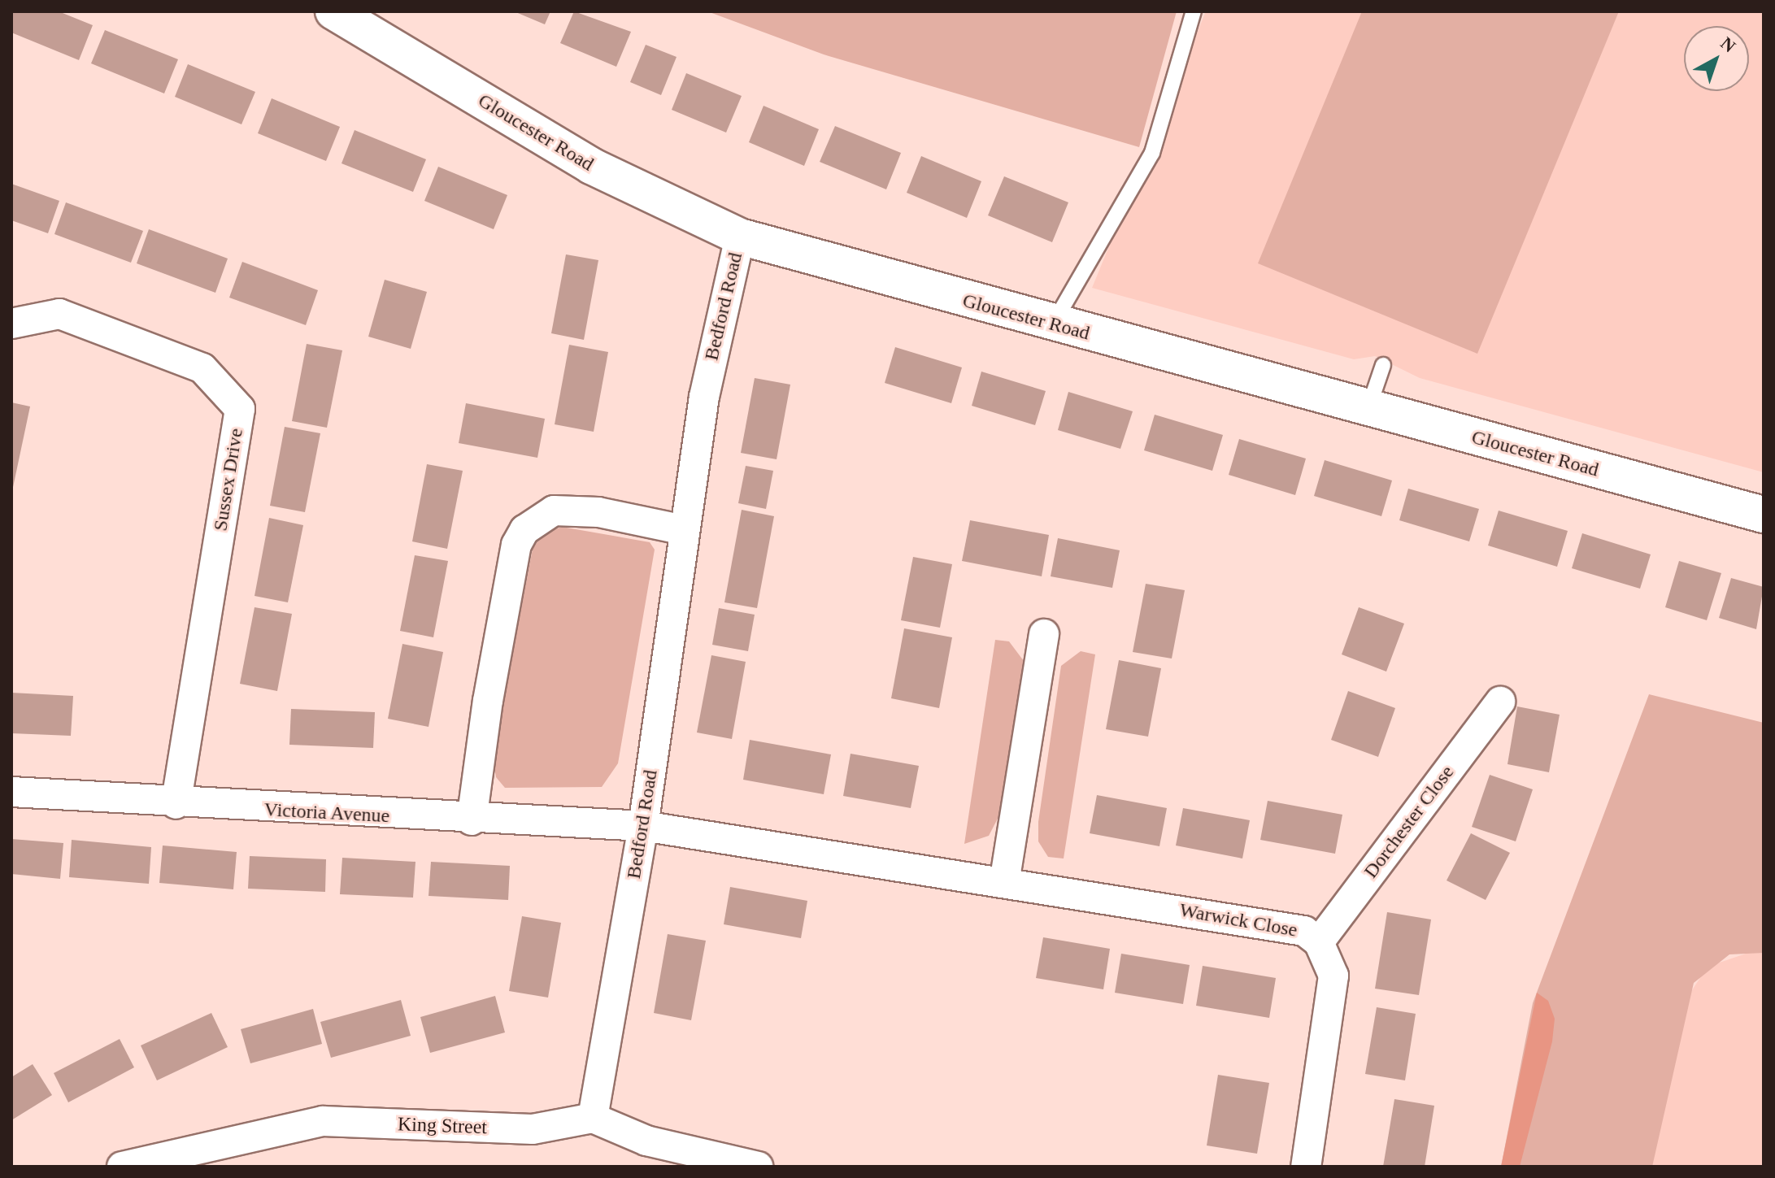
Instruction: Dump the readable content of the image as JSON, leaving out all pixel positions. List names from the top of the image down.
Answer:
{
  "streets": {
    "street": [
      "Gloucester Road",
      "Bedford Road",
      "Sussex Drive",
      "Victoria Avenue",
      "Dorchester Close",
      "Warwick Close",
      "King Street"
    ]
  },
  "crossings": [
    ["Gloucester Road", "Bedford Road"],
    ["Bedford Road", "Victoria Avenue"],
    ["Bedford Road", "Warwick Close"],
    ["Bedford Road", "King Street"],
    ["Sussex Drive", "Victoria Avenue"],
    ["Victoria Avenue", "Warwick Close"],
    ["Dorchester Close", "Warwick Close"]
  ],
  "north": "top right"
}
